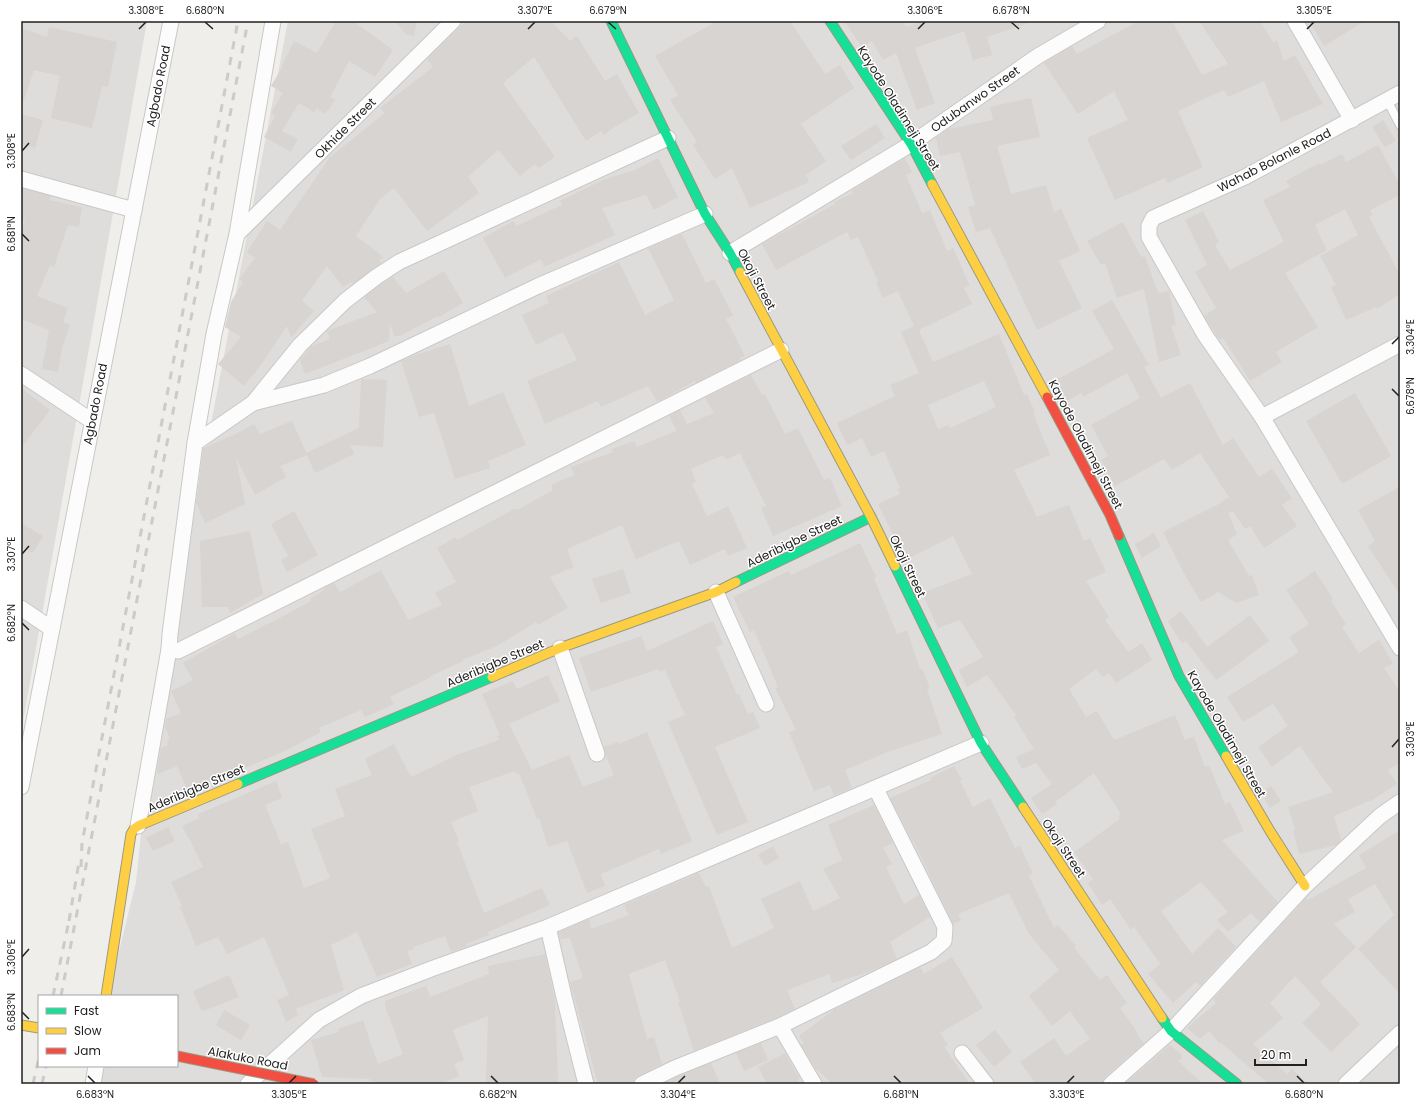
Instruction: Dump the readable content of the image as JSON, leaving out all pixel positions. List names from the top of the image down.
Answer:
{
  "streets": {
    "street": [
      "Agbado Road",
      "Odubanwo Street",
      "Kayode Oladimeji Street",
      "Okhide Street",
      "Wahab Bolanle Road",
      "Okoji Street",
      "Aderibigbe Street",
      "Alakuko Road"
    ]
  },
  "crossings": [
    ["Odubanwo Street", "Kayode Oladimeji Street"],
    ["Odubanwo Street", "Okoji Street"],
    ["Okoji Street", "Aderibigbe Street"]
  ],
  "legend": ["Fast", "Slow", "Jam"],
  "scale_bar": "20 m",
  "coordinates": [
    "3.308°E",
    "6.680°N",
    "3.307°E",
    "6.679°N",
    "3.306°E",
    "6.678°N",
    "3.305°E",
    "6.681°N",
    "3.304°E",
    "6.682°N",
    "3.303°E",
    "6.683°N"
  ]
}
